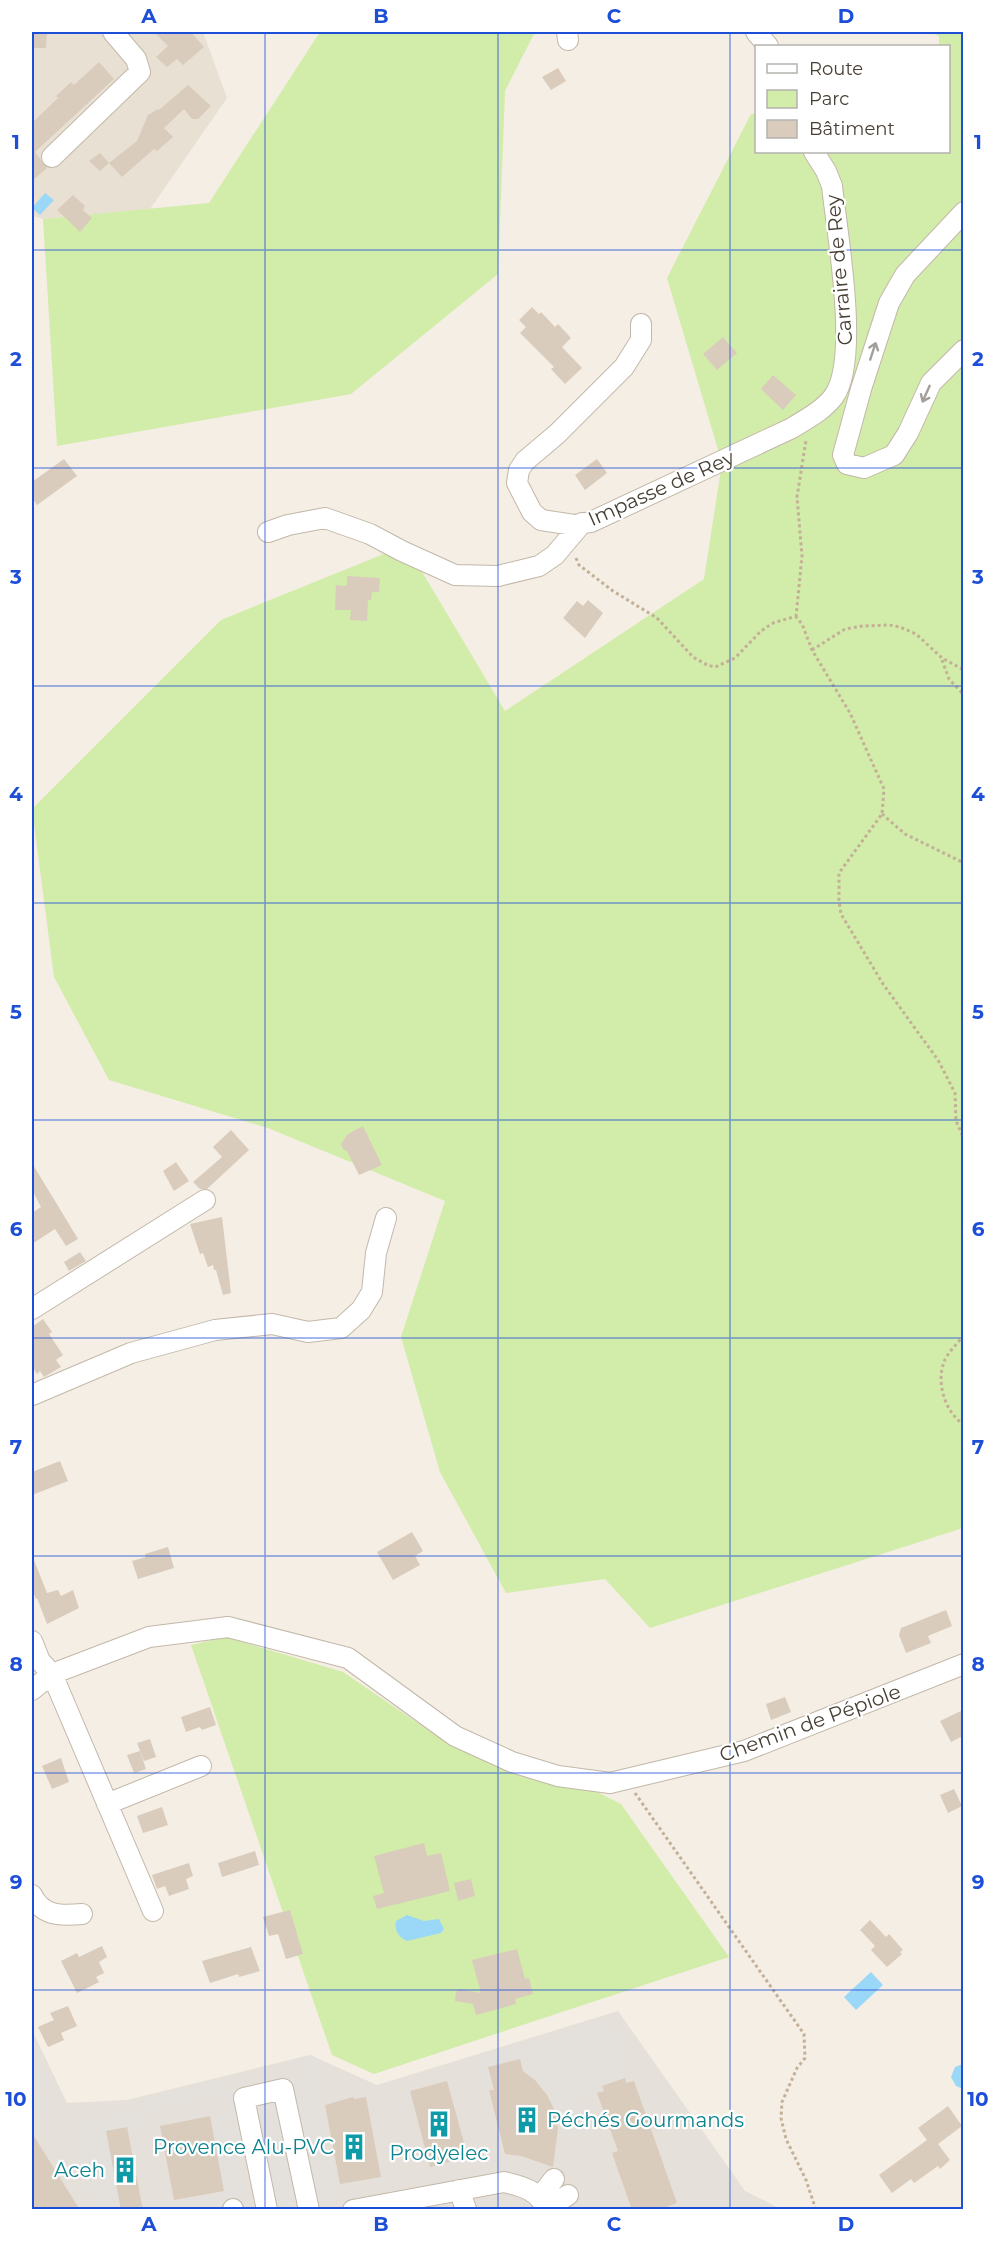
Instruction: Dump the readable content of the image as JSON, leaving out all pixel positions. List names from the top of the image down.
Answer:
{
  "streets": {
    "street": ["Carraire de Rey", "Impasse de Rey", "Chemin de Pépiole"]
  },
  "crossings": [
    ["Carraire de Rey", "Impasse de Rey"]
  ],
  "places": {
    "building": [
      "Péchés Gourmands",
      "Prodyelec",
      "Provence Alu-PVC",
      "Aceh"
    ]
  },
  "legend": ["Route", "Parc", "Bâtiment"],
  "grid": {
    "columns": [
      "A",
      "B",
      "C",
      "D"
    ],
    "rows": [
      "1",
      "2",
      "3",
      "4",
      "5",
      "6",
      "7",
      "8",
      "9",
      "10"
    ]
  }
}
